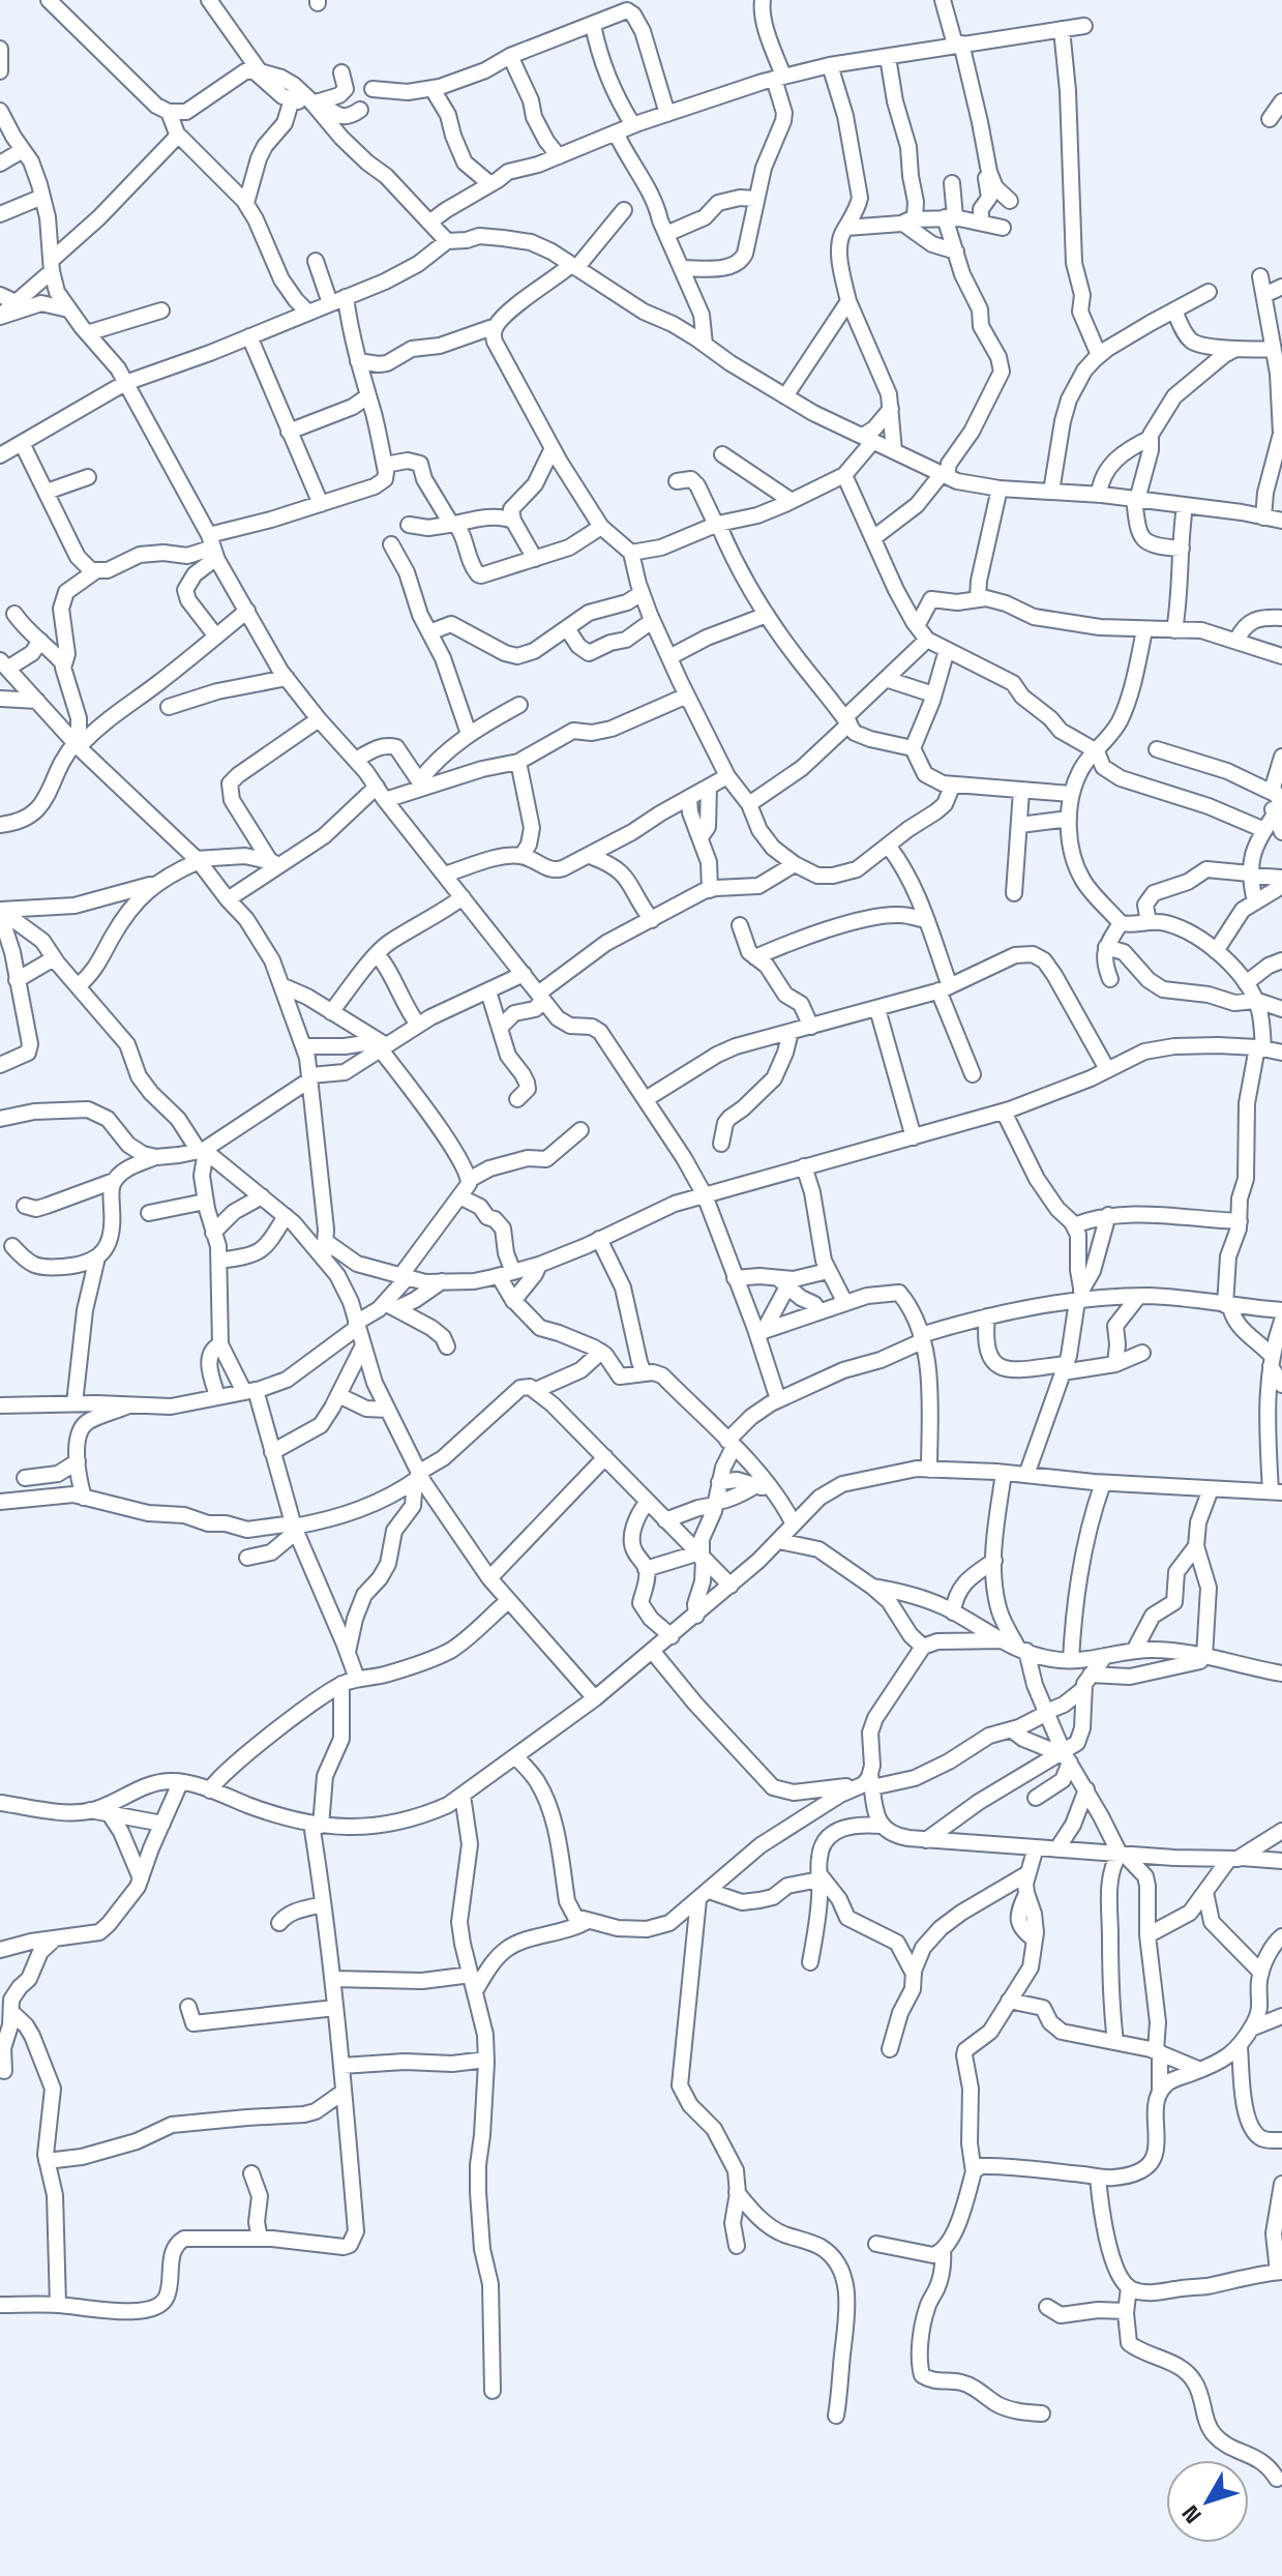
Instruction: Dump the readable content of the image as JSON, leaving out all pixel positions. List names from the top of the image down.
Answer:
{
  "north": "bottom left"
}
